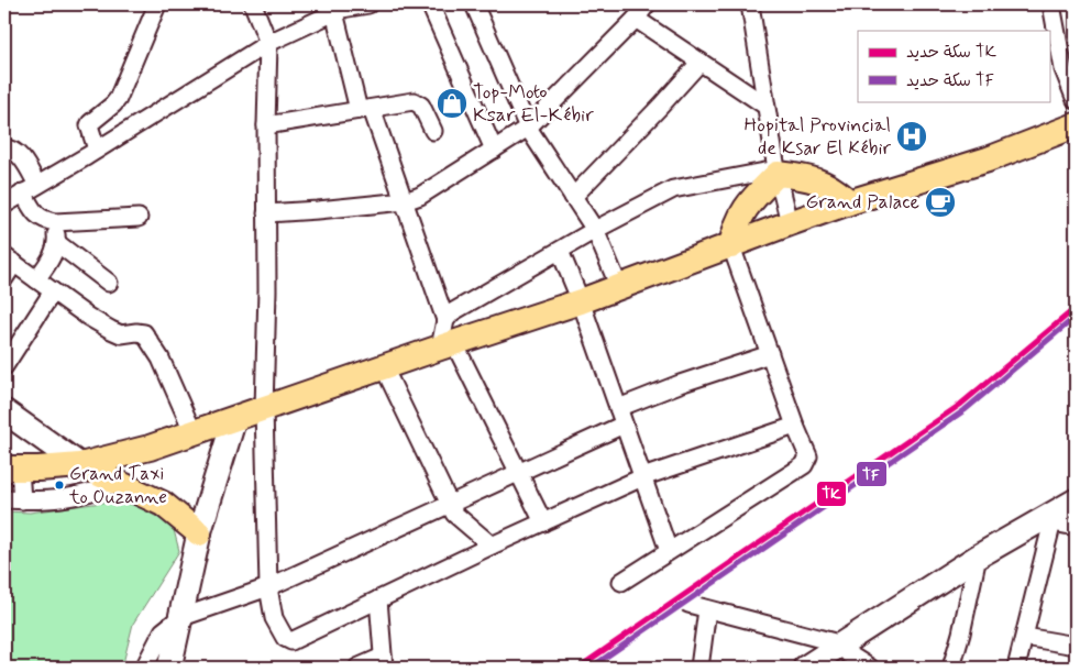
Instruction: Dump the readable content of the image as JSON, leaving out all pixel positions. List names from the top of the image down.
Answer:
{
  "places": {
    "shop": ["Top-Moto Ksar El-Kébir"],
    "hospital": ["Hopital Provincial de Ksar El Kébir"],
    "cafe": ["Grand Palace"],
    "other": ["Grand Taxi to Ouzanne"]
  },
  "lines": ["rail line TK", "rail line TF"],
  "legend": ["سكة حديد TK", "سكة حديد TF"]
}
